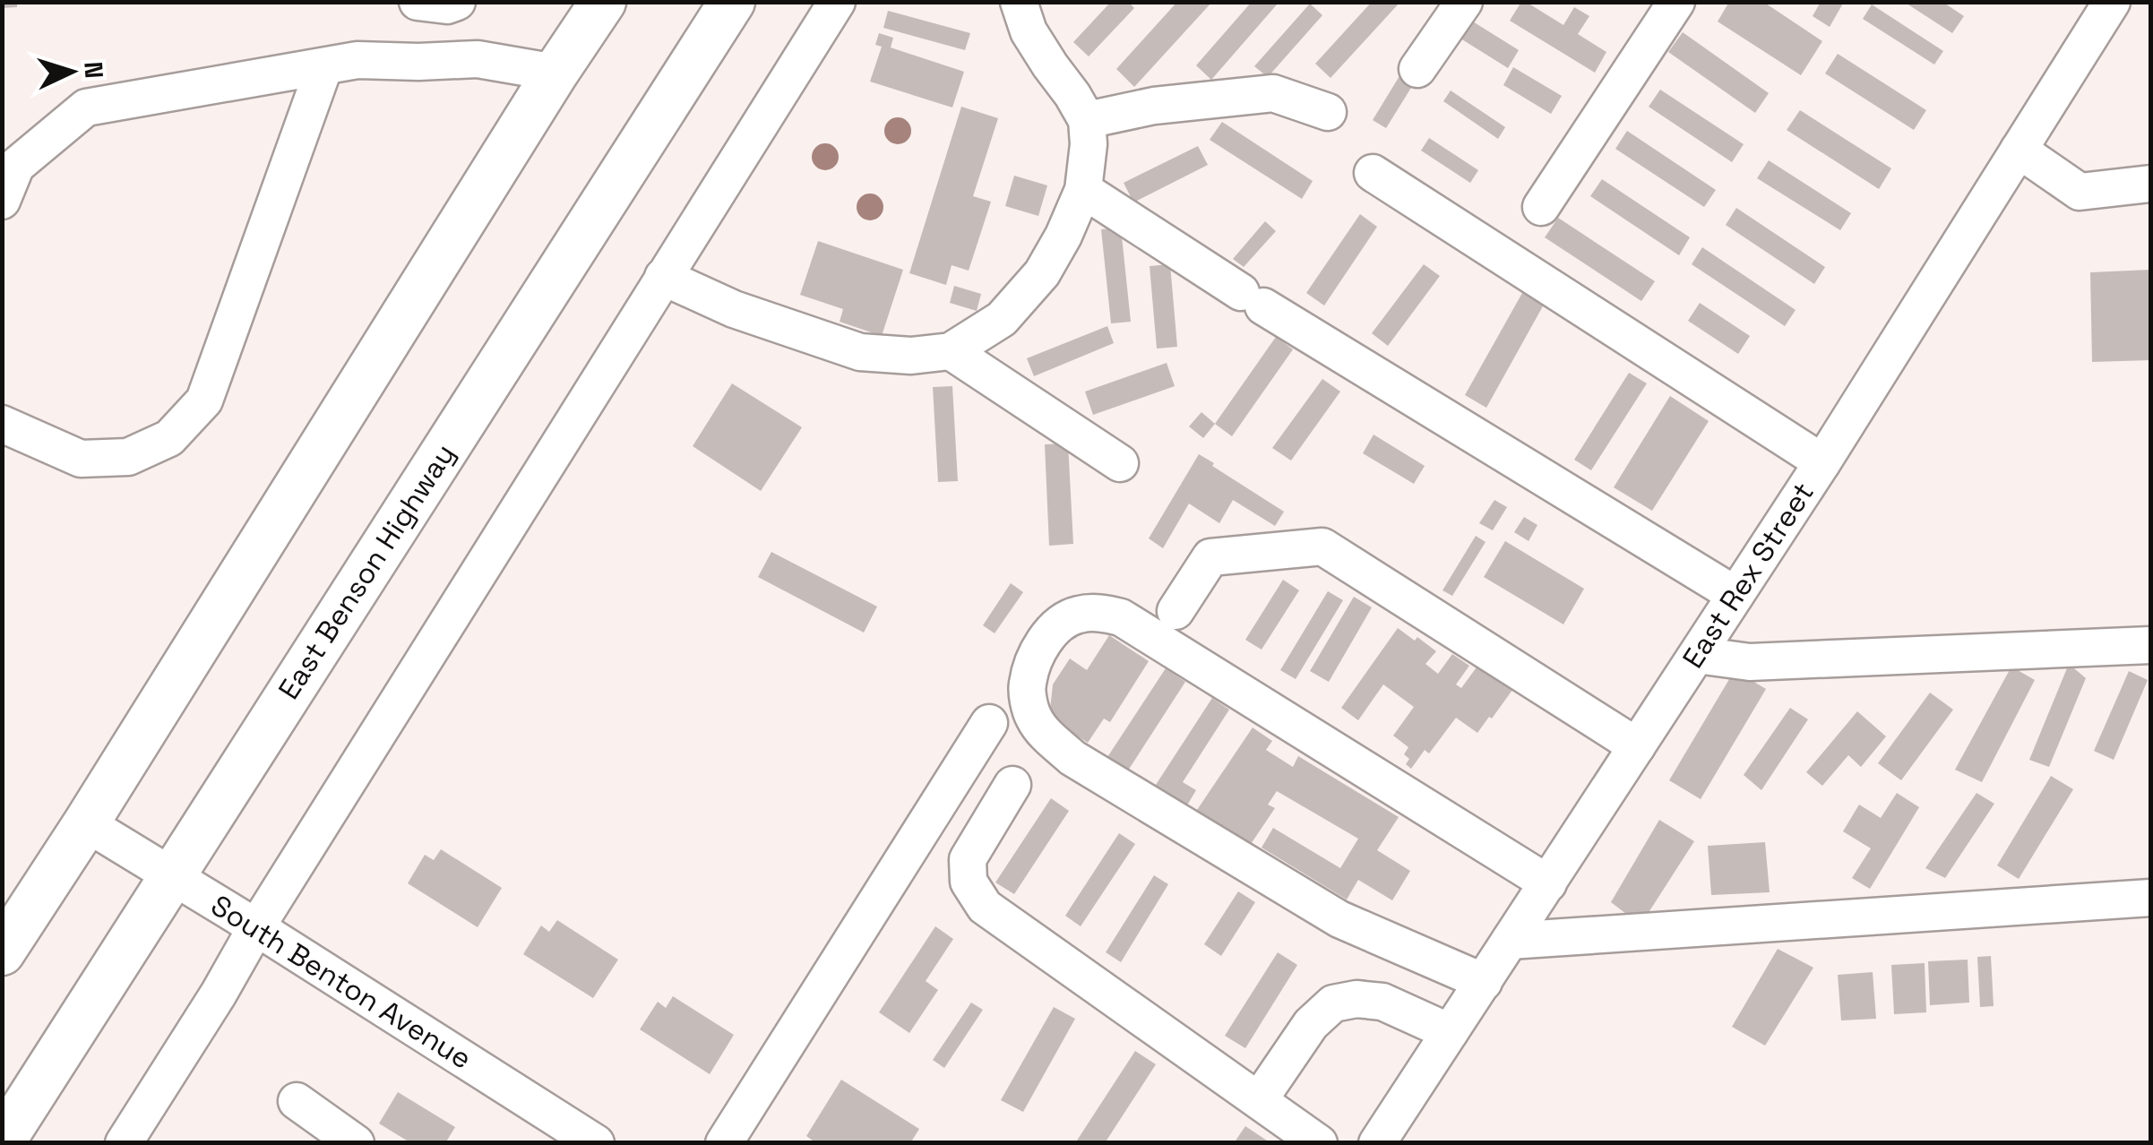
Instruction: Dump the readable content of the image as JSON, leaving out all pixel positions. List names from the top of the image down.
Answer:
{
  "streets": {
    "main road": ["East Benson Highway"],
    "street": ["East Rex Street", "South Benton Avenue"]
  },
  "crossings": [
    ["East Benson Highway", "South Benton Avenue"]
  ],
  "north": "right"
}
